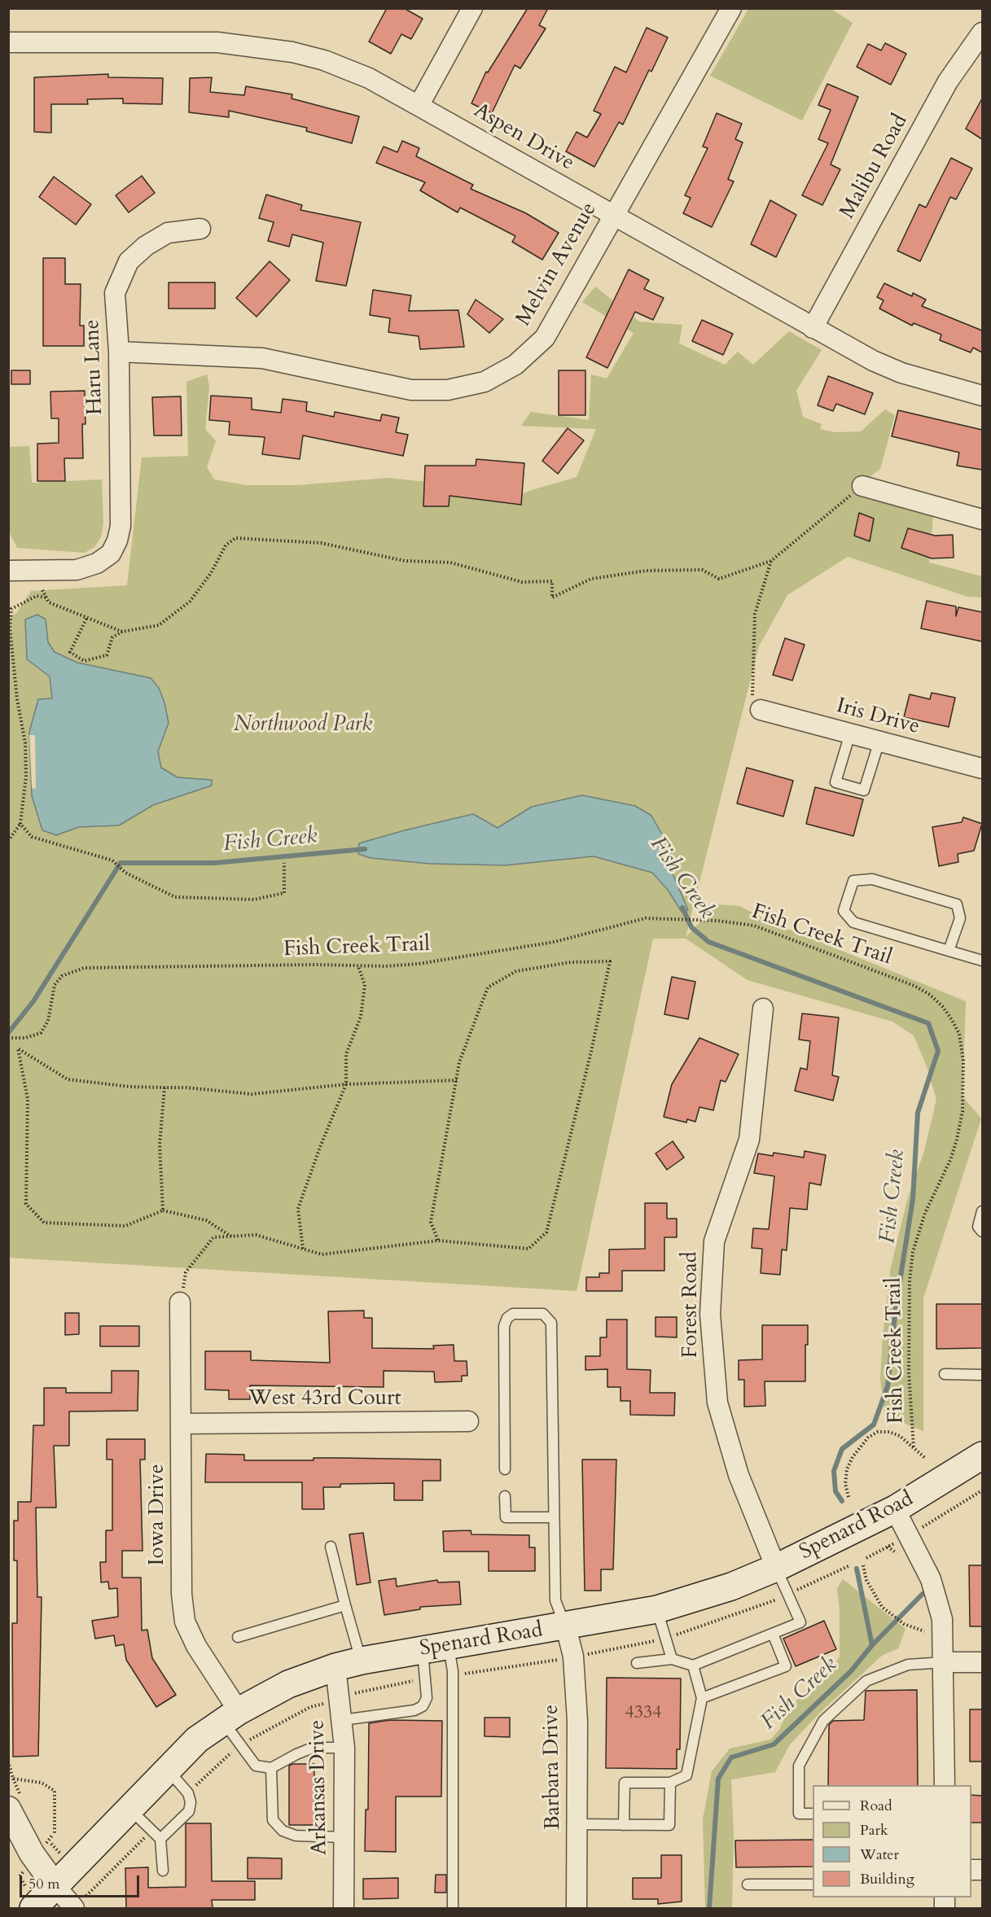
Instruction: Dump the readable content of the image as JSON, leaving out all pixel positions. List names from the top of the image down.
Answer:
{
  "streets": {
    "main road": ["Spenard Road"],
    "street": [
      "Aspen Drive",
      "Malibu Road",
      "Melvin Avenue",
      "Haru Lane",
      "Iris Drive",
      "Forest Road",
      "West 43rd Court",
      "Iowa Drive",
      "Barbara Drive",
      "Arkansas Drive"
    ],
    "path": ["Fish Creek Trail"]
  },
  "crossings": [
    ["Aspen Drive", "Malibu Road"],
    ["Aspen Drive", "Melvin Avenue"],
    ["Melvin Avenue", "Haru Lane"],
    ["Forest Road", "Spenard Road"],
    ["West 43rd Court", "Iowa Drive"],
    ["Iowa Drive", "Spenard Road"],
    ["Spenard Road", "Barbara Drive"],
    ["Spenard Road", "Arkansas Drive"]
  ],
  "water": ["Fish Creek"],
  "parks": ["Northwood Park"],
  "house_numbers": ["4334"],
  "legend": [
    "Road",
    "Park",
    "Water",
    "Building"
  ],
  "scale_bar": "50 m"
}
